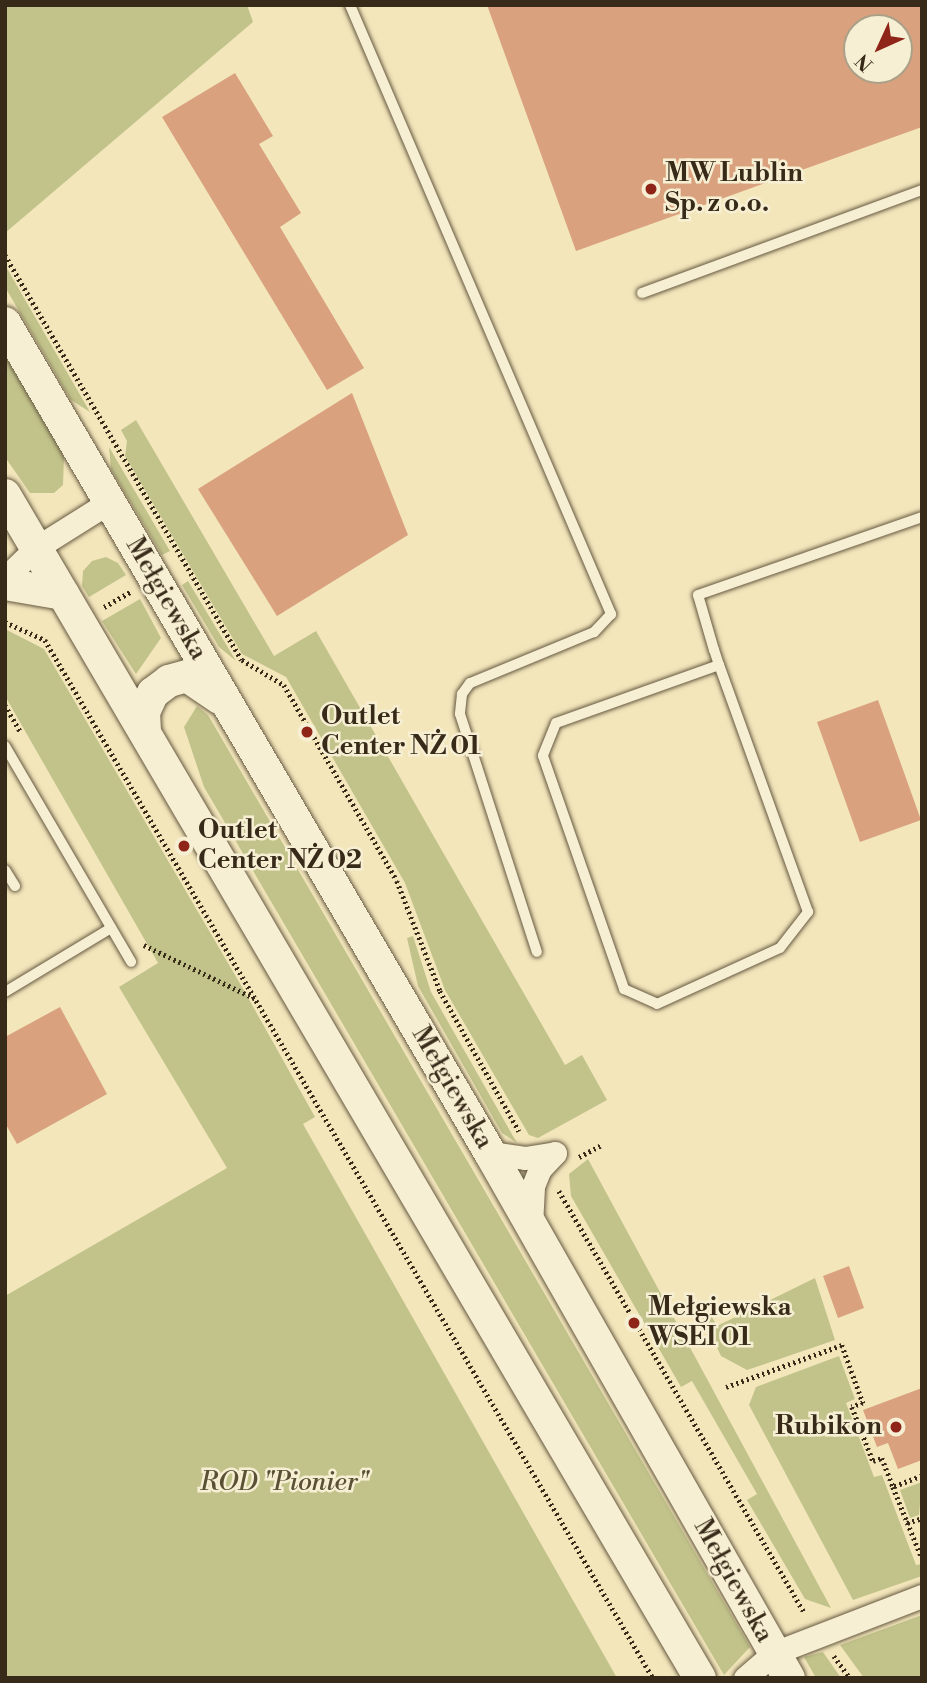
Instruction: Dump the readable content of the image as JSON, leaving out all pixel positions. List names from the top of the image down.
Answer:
{
  "streets": {
    "main road": ["Mełgiewska"]
  },
  "parks": ["ROD \"Pionier\""],
  "places": [
    "MW Lublin Sp. z o.o.",
    "Outlet Center NŻ 01",
    "Outlet Center NŻ 02",
    "Mełgiewska WSEI 01",
    "Rubikon"
  ],
  "north": "bottom left"
}
